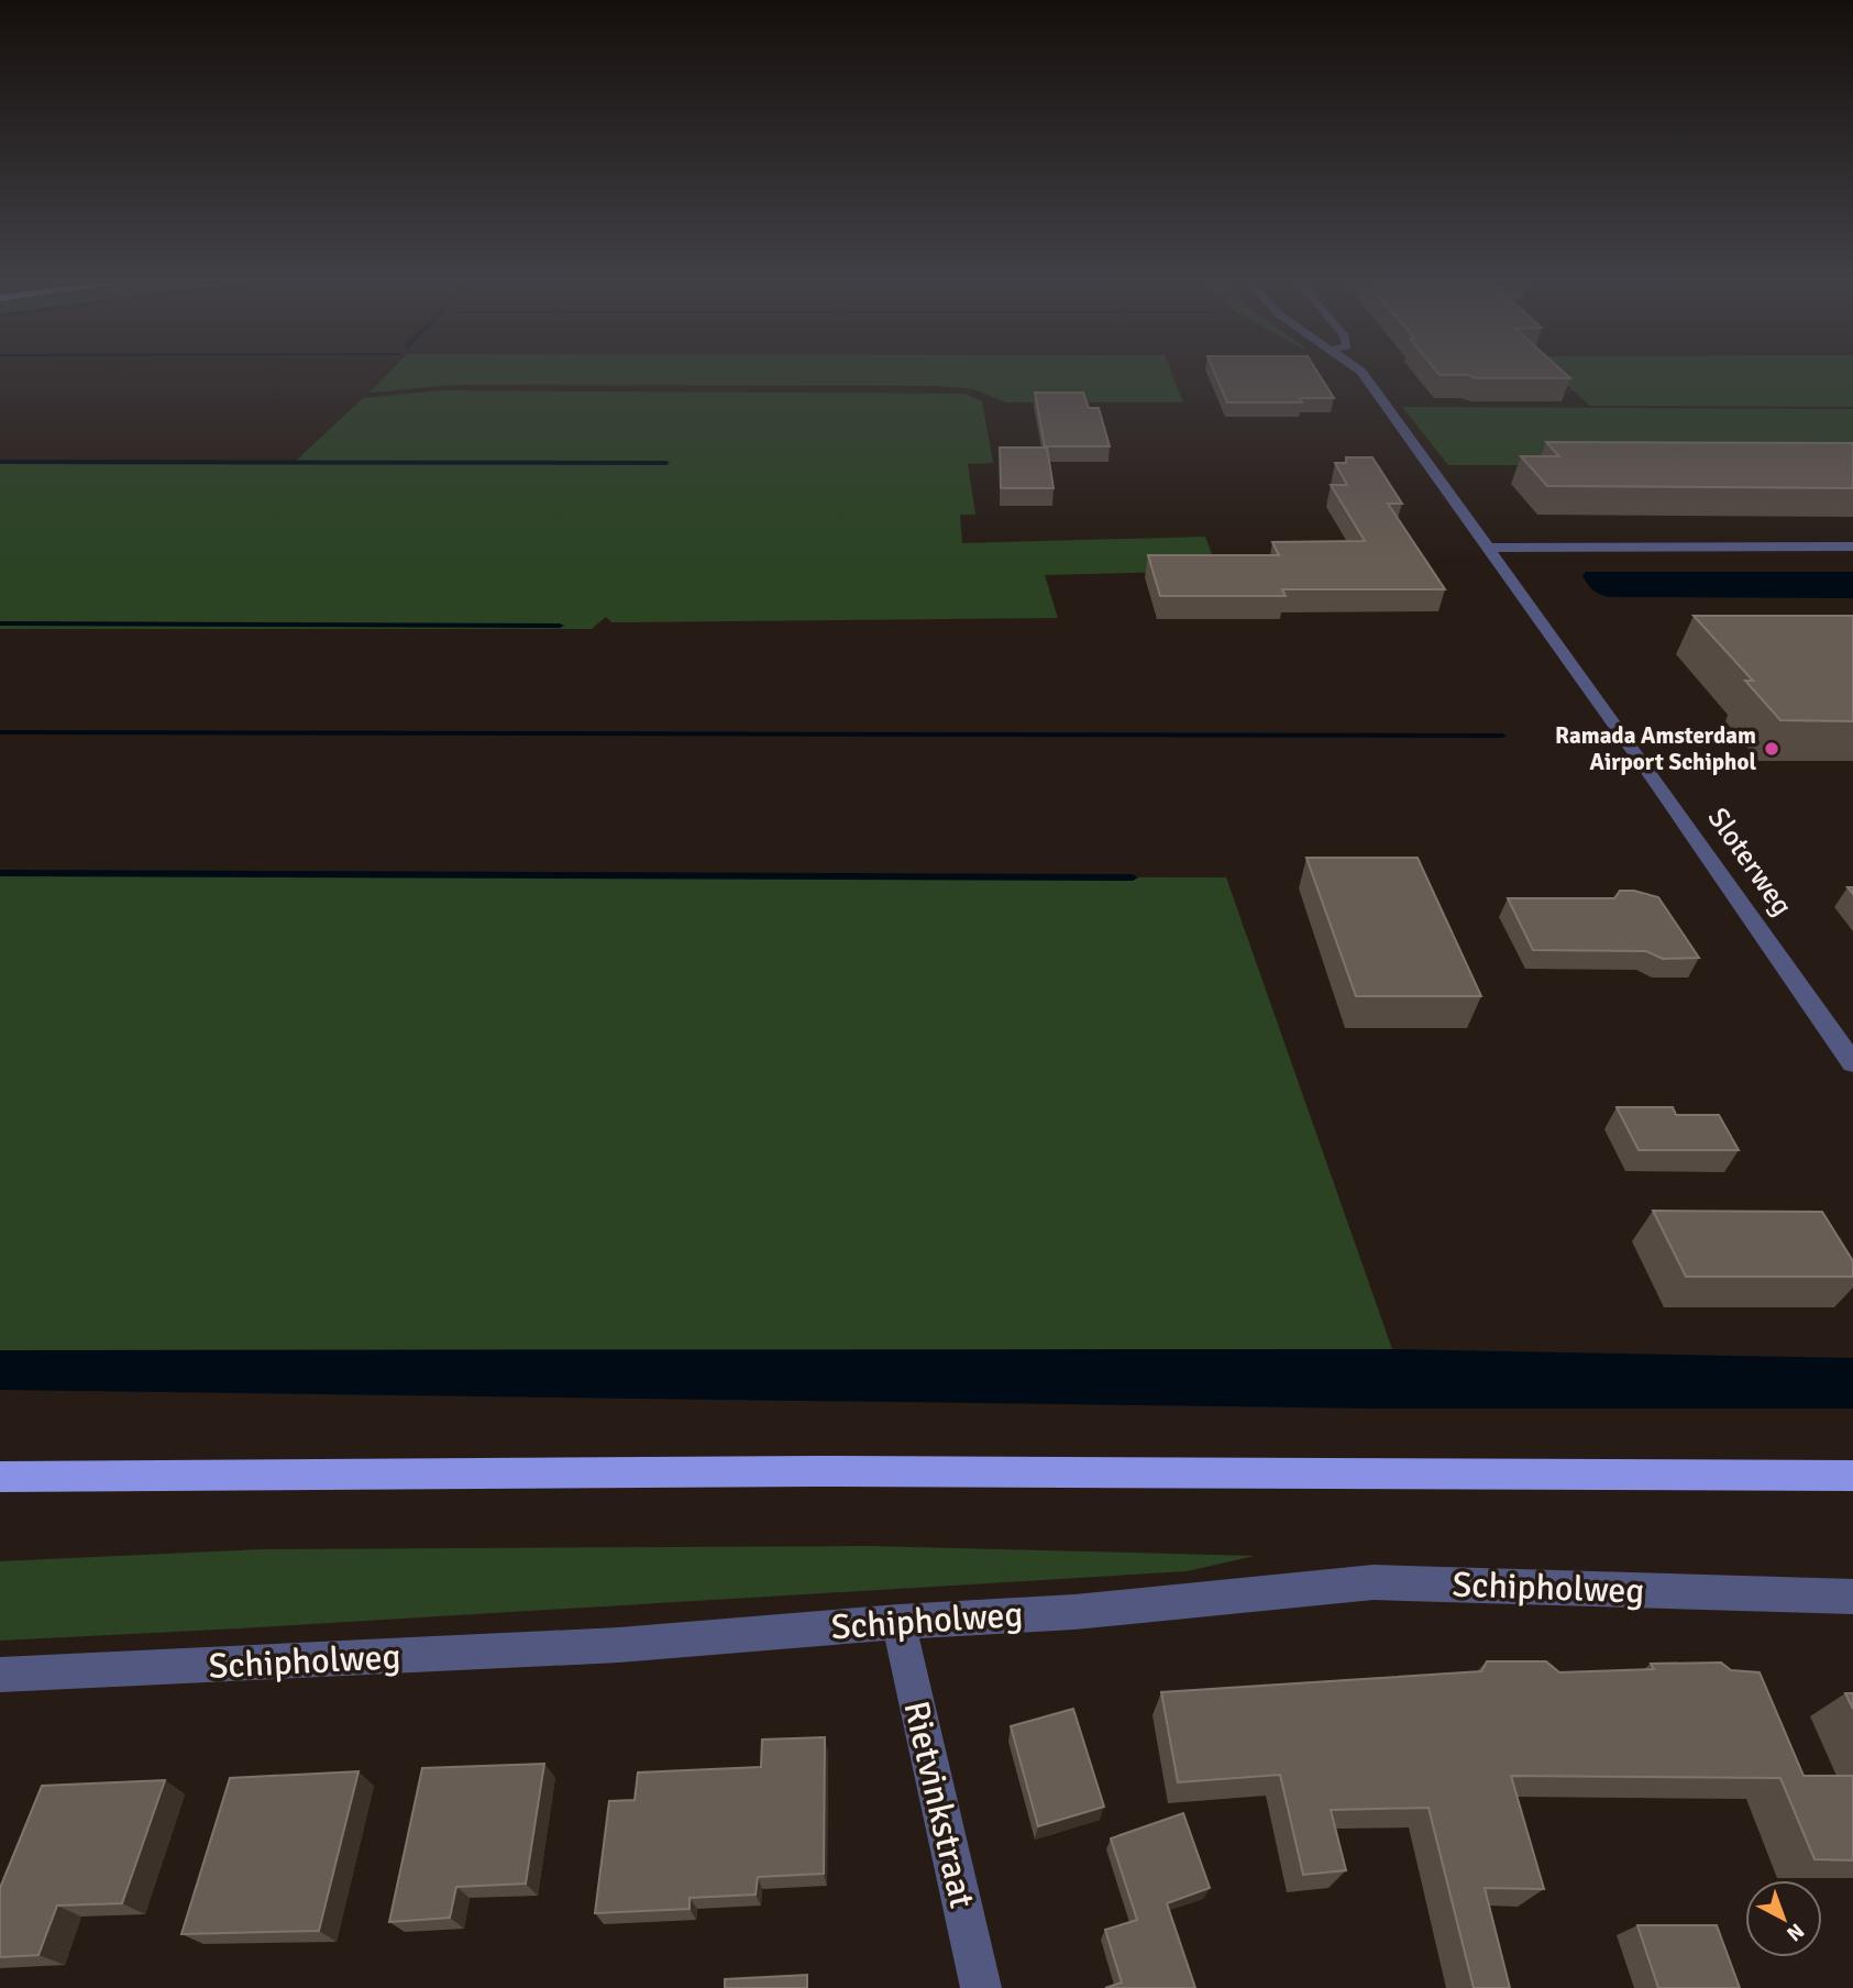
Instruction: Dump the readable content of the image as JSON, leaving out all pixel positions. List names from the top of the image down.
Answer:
{
  "streets": {
    "street": ["Sloterweg", "Schipholweg", "Rietvinkstraat"]
  },
  "crossings": [
    ["Schipholweg", "Rietvinkstraat"]
  ],
  "places": ["Ramada Amsterdam Airport Schiphol"],
  "north": "bottom right"
}
